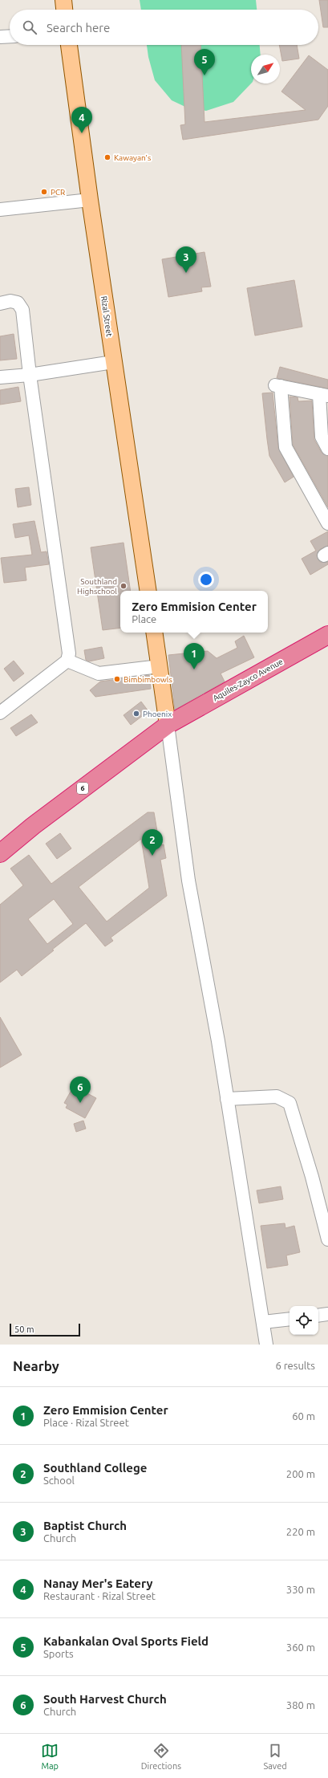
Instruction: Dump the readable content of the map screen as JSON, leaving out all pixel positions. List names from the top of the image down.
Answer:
{
  "streets": {
    "highway": ["Aquiles-Zayco Avenue", "6"],
    "main road": ["Rizal Street"]
  },
  "crossings": [
    ["Aquiles-Zayco Avenue", "6"]
  ],
  "places": [
    "Kawayan's",
    "PCR",
    "Southland Highschool",
    "Bimbimbowls",
    "Phoenix"
  ],
  "scale_bar": "50 m",
  "north": "top right",
  "page": {
    "search": "Search here",
    "pins": [
      "5",
      "4",
      "3",
      "1",
      "2",
      "6"
    ],
    "popup": ["Zero Emmision Center", "Place"],
    "scale": "50 m",
    "heading": ["Nearby", "6 results"],
    "list": [
      {
        "mark": "1",
        "name": "Zero Emmision Center",
        "note": "Place · Rizal Street",
        "value": "60 m"
      },
      {
        "mark": "2",
        "name": "Southland College",
        "note": "School",
        "value": "200 m"
      },
      {
        "mark": "3",
        "name": "Baptist Church",
        "note": "Church",
        "value": "220 m"
      },
      {
        "mark": "4",
        "name": "Nanay Mer's Eatery",
        "note": "Restaurant · Rizal Street",
        "value": "330 m"
      },
      {
        "mark": "5",
        "name": "Kabankalan Oval Sports Field",
        "note": "Sports",
        "value": "360 m"
      },
      {
        "mark": "6",
        "name": "South Harvest Church",
        "note": "Church",
        "value": "380 m"
      }
    ],
    "nav": ["Map", "Directions", "Saved"]
  }
}
